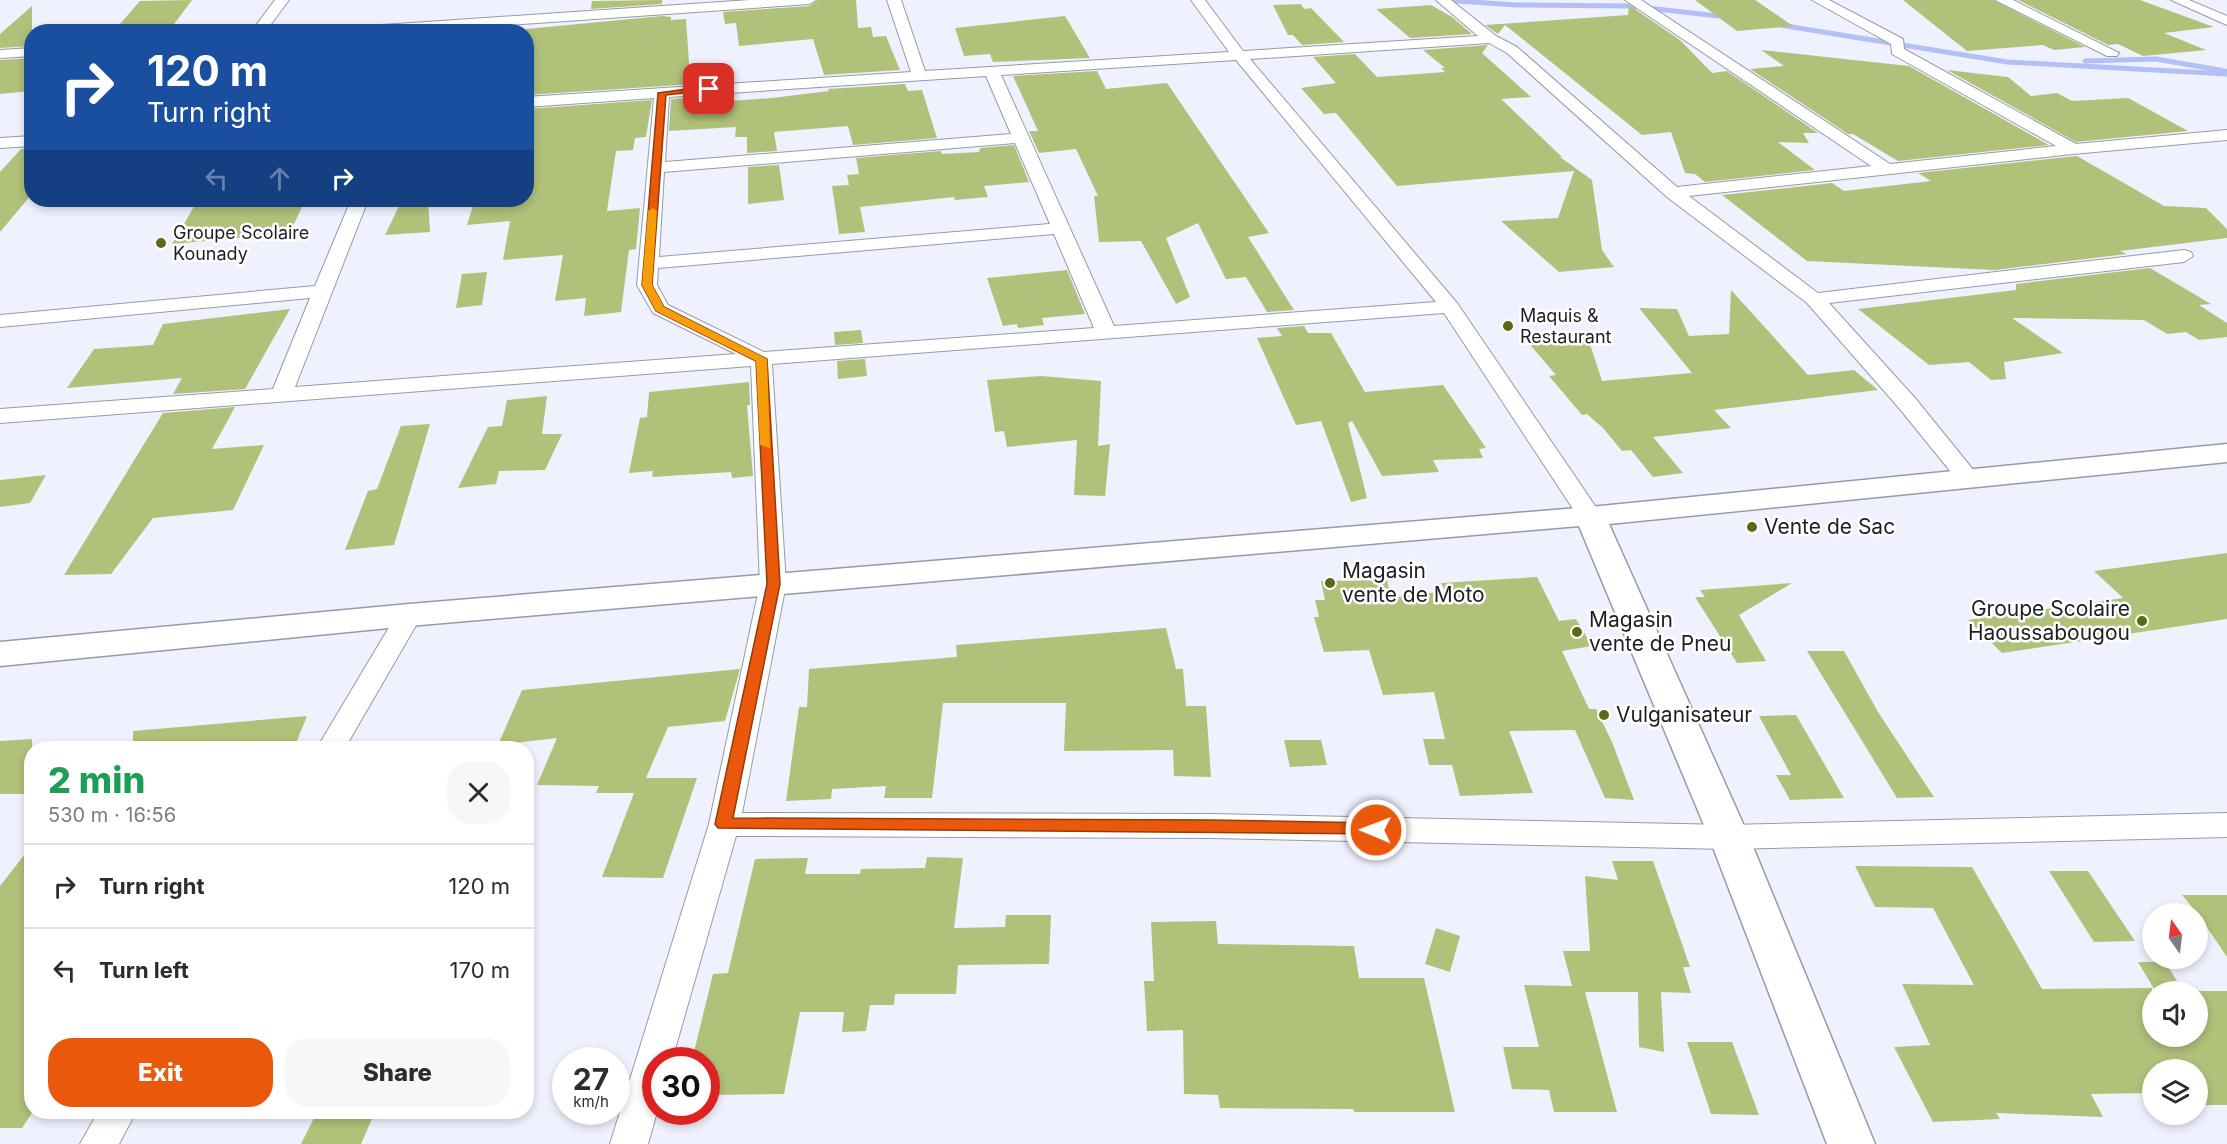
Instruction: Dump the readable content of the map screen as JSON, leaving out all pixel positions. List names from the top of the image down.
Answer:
{
  "places": [
    "Groupe Scolaire Kounady",
    "Maquis & Restaurant",
    "Vente de Sac",
    "Magasin vente de Moto",
    "Groupe Scolaire Haoussabougou",
    "Magasin vente de Pneu",
    "Vulganisateur"
  ],
  "north": "top",
  "page": {
    "turn": ["120 m", "Turn right"],
    "heading": ["2 min", "530 m · 16:56"],
    "list": [
      {
        "name": "Turn right",
        "value": "120 m"
      },
      {
        "name": "Turn left",
        "value": "170 m"
      }
    ],
    "buttons": ["Exit", "Share"],
    "speed": "27 km/h",
    "limit": "30"
  }
}
